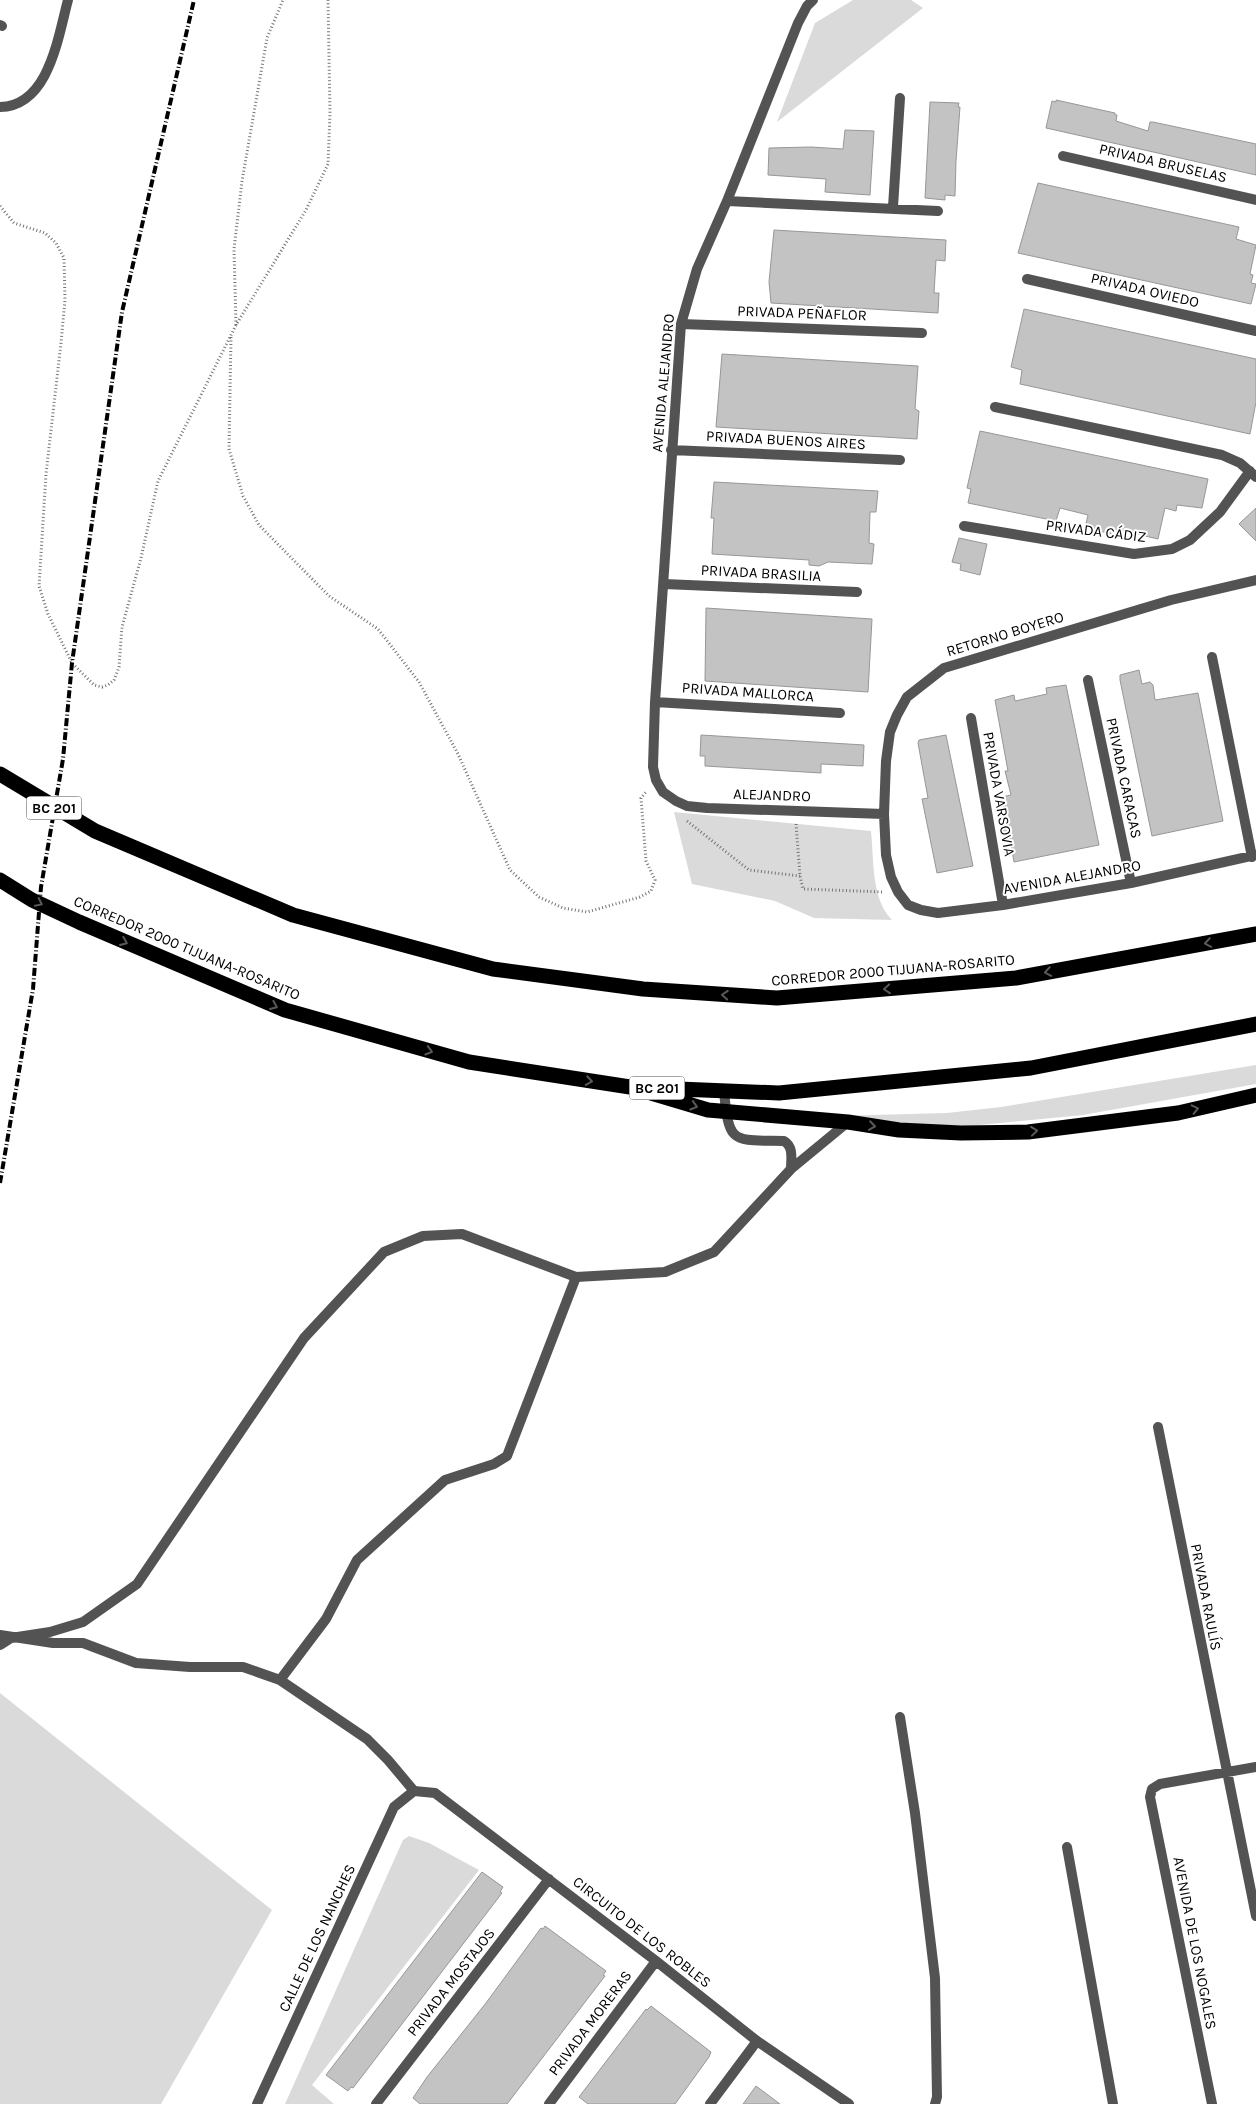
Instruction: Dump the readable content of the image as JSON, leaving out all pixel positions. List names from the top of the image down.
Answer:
{
  "streets": {
    "highway": ["BC 201", "CORREDOR 2000 TIJUANA-ROSARITO"],
    "street": [
      "PRIVADA BRUSELAS",
      "PRIVADA OVIEDO",
      "PRIVADA PEÑAFLOR",
      "AVENIDA ALEJANDRO",
      "PRIVADA BUENOS AIRES",
      "PRIVADA CÁDIZ",
      "PRIVADA BRASILIA",
      "RETORNO BOYERO",
      "PRIVADA MALLORCA",
      "PRIVADA CARACAS",
      "PRIVADA VARSOVIA",
      "ALEJANDRO",
      "PRIVADA RAULÍS",
      "CIRCUITO DE LOS ROBLES",
      "CALLE DE LOS NANCHES",
      "AVENIDA DE LOS NOGALES",
      "PRIVADA MOSTAJOS",
      "PRIVADA MORERAS"
    ]
  },
  "crossings": [
    ["PRIVADA PEÑAFLOR", "AVENIDA ALEJANDRO"],
    ["AVENIDA ALEJANDRO", "PRIVADA BUENOS AIRES"],
    ["AVENIDA ALEJANDRO", "PRIVADA BRASILIA"],
    ["AVENIDA ALEJANDRO", "RETORNO BOYERO"],
    ["AVENIDA ALEJANDRO", "PRIVADA MALLORCA"],
    ["AVENIDA ALEJANDRO", "PRIVADA CARACAS"],
    ["AVENIDA ALEJANDRO", "PRIVADA VARSOVIA"],
    ["AVENIDA ALEJANDRO", "ALEJANDRO"],
    ["RETORNO BOYERO", "ALEJANDRO"],
    ["PRIVADA RAULÍS", "AVENIDA DE LOS NOGALES"],
    ["CIRCUITO DE LOS ROBLES", "CALLE DE LOS NANCHES"],
    ["CIRCUITO DE LOS ROBLES", "PRIVADA MOSTAJOS"],
    ["CIRCUITO DE LOS ROBLES", "PRIVADA MORERAS"]
  ]
}
